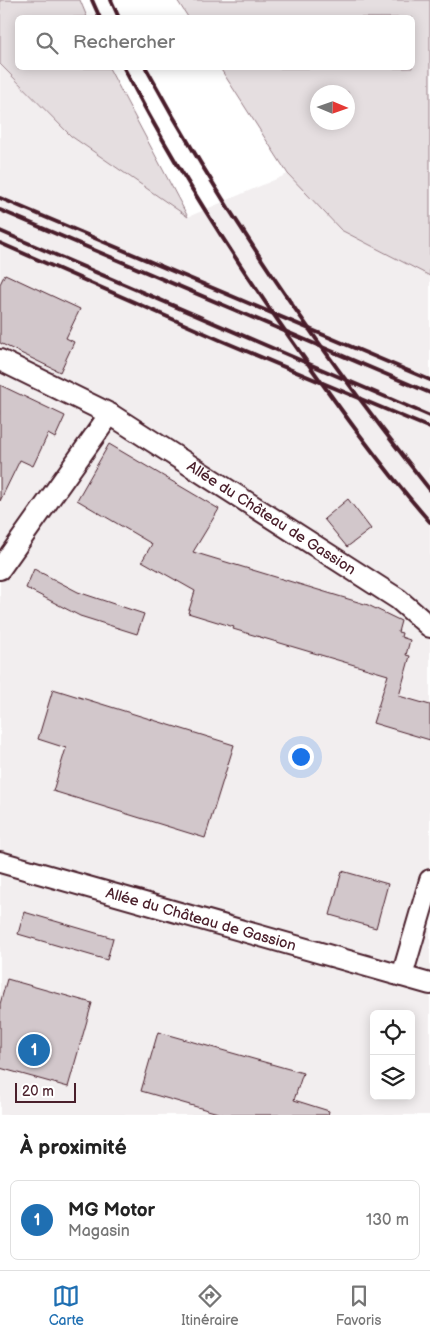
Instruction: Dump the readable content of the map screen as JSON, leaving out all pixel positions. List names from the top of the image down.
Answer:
{
  "streets": {
    "street": ["Allée du Château de Gassion"]
  },
  "scale_bar": "20 m",
  "north": "right",
  "page": {
    "search": "Rechercher",
    "pins": "1",
    "scale": "20 m",
    "heading": "À proximité",
    "list": [
      {
        "mark": "1",
        "name": "MG Motor",
        "note": "Magasin",
        "value": "130 m"
      }
    ],
    "nav": ["Carte", "Itinéraire", "Favoris"]
  }
}
